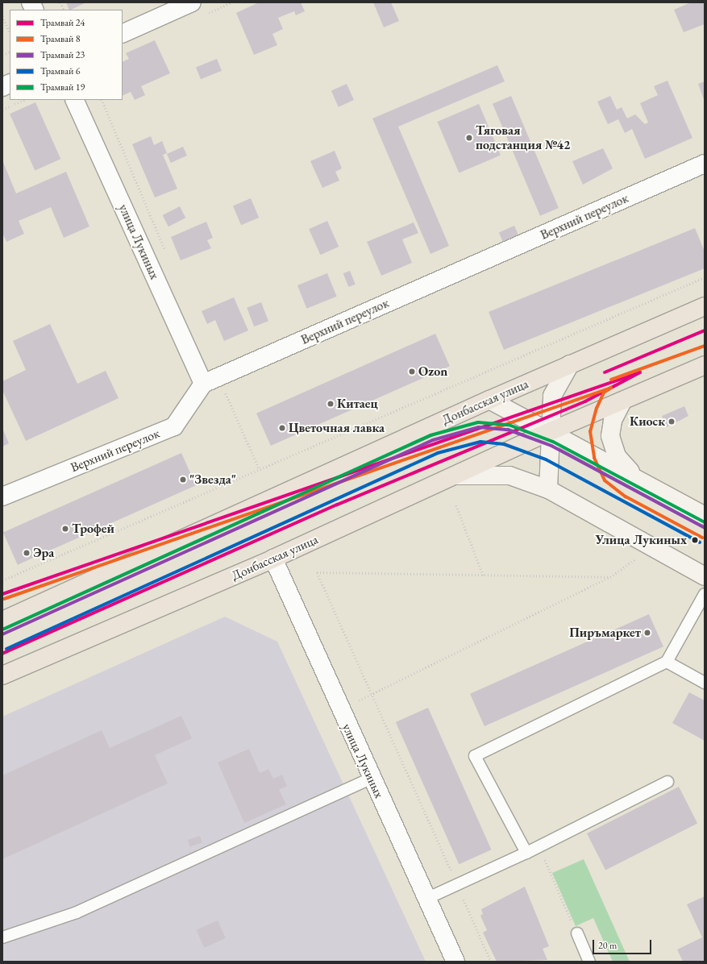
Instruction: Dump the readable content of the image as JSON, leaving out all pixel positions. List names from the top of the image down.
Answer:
{
  "streets": {
    "main road": ["Донбасская улица"],
    "street": ["Верхний переулок", "улица Лукиных"]
  },
  "crossings": [
    ["Верхний переулок", "улица Лукиных"],
    ["улица Лукиных", "Донбасская улица"]
  ],
  "places": [
    "Тяговая подстанция №42",
    "Ozon",
    "Китаец",
    "Киоск",
    "Цветочная лавка",
    "\"Звезда\"",
    "Трофей",
    "Улица Лукиных",
    "Эра",
    "Пиръмаркет"
  ],
  "lines": [
    "tram line 24",
    "tram line 8",
    "tram line 19",
    "tram line 23",
    "tram line 6"
  ],
  "legend": [
    "Трамвай 24",
    "Трамвай 8",
    "Трамвай 23",
    "Трамвай 6",
    "Трамвай 19"
  ],
  "scale_bar": "20 m"
}
